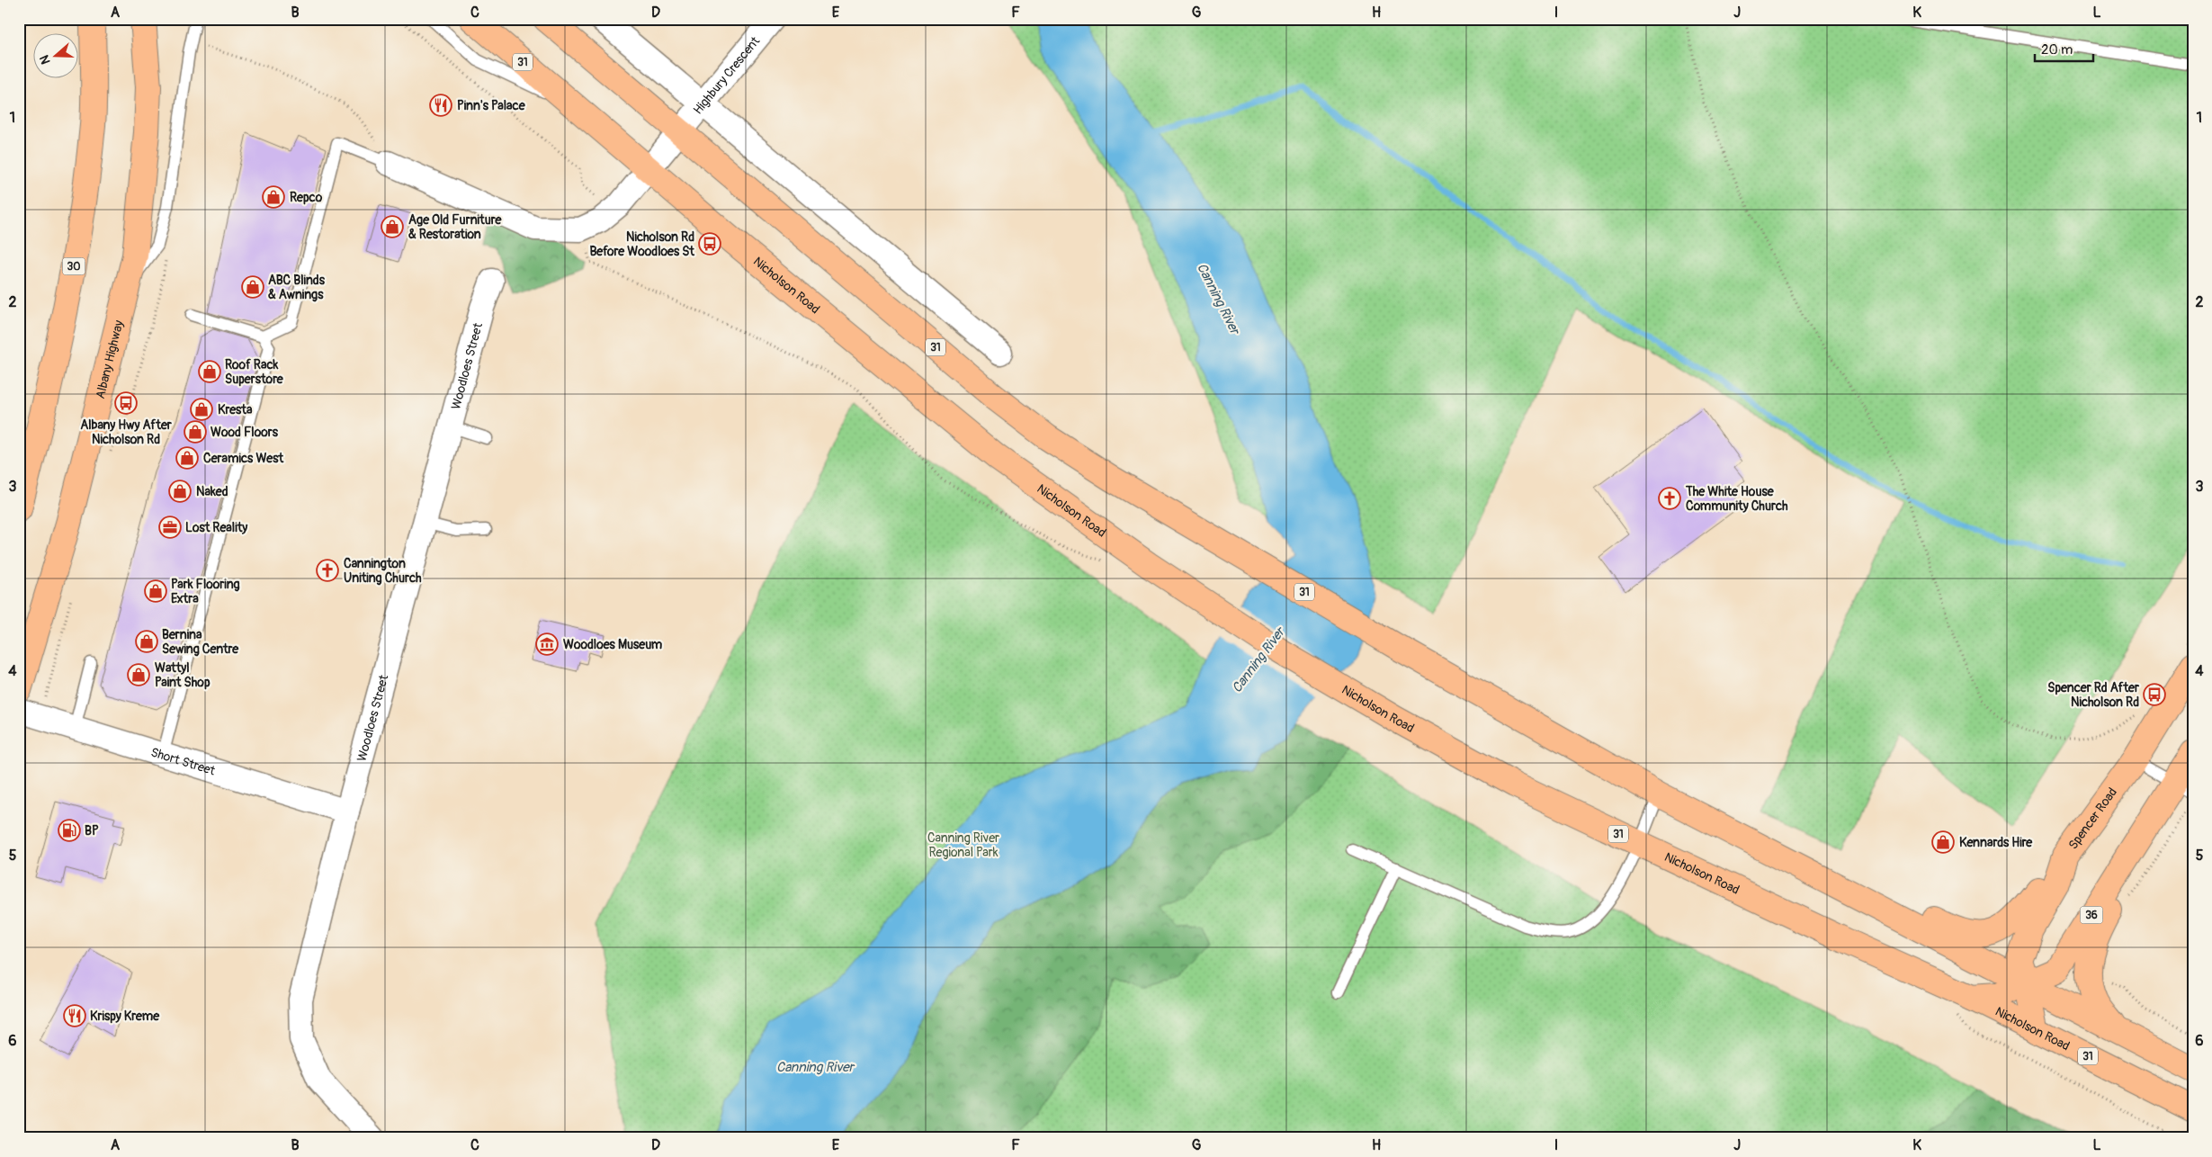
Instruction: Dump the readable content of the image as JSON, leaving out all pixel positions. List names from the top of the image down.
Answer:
{
  "streets": {
    "main road": [
      "31",
      "30",
      "Nicholson Road",
      "Albany Highway",
      "Spencer Road",
      "36"
    ],
    "street": ["Highbury Crescent", "Woodloes Street", "Short Street"]
  },
  "crossings": [
    ["31", "Highbury Crescent"],
    ["31", "Spencer Road"],
    ["31", "36"],
    ["Nicholson Road", "Spencer Road"],
    ["Nicholson Road", "36"],
    ["Woodloes Street", "Short Street"],
    ["Spencer Road", "36"]
  ],
  "water": ["Canning River"],
  "parks": ["Canning River Regional Park"],
  "places": {
    "restaurant": ["Pinn's Palace", "Krispy Kreme"],
    "shop": [
      "Repco",
      "Age Old Furniture & Restoration",
      "ABC Blinds & Awnings",
      "Roof Rack Superstore",
      "Kresta",
      "Wood Floors",
      "Ceramics West",
      "Naked",
      "Park Flooring Extra",
      "Bernina Sewing Centre",
      "Wattyl Paint Shop",
      "Kennards Hire"
    ],
    "bus stop": ["Nicholson Rd Before Woodloes St", "Albany Hwy After Nicholson Rd", "Spencer Rd After Nicholson Rd"],
    "church": ["The White House Community Church", "Cannington Uniting Church"],
    "office": ["Lost Reality"],
    "museum": ["Woodloes Museum"],
    "fuel station": ["BP"]
  },
  "scale_bar": "20 m",
  "north": "left",
  "grid": {
    "columns": [
      "A",
      "B",
      "C",
      "D",
      "E",
      "F",
      "G",
      "H",
      "I",
      "J",
      "K",
      "L"
    ],
    "rows": [
      "1",
      "2",
      "3",
      "4",
      "5",
      "6"
    ]
  }
}
